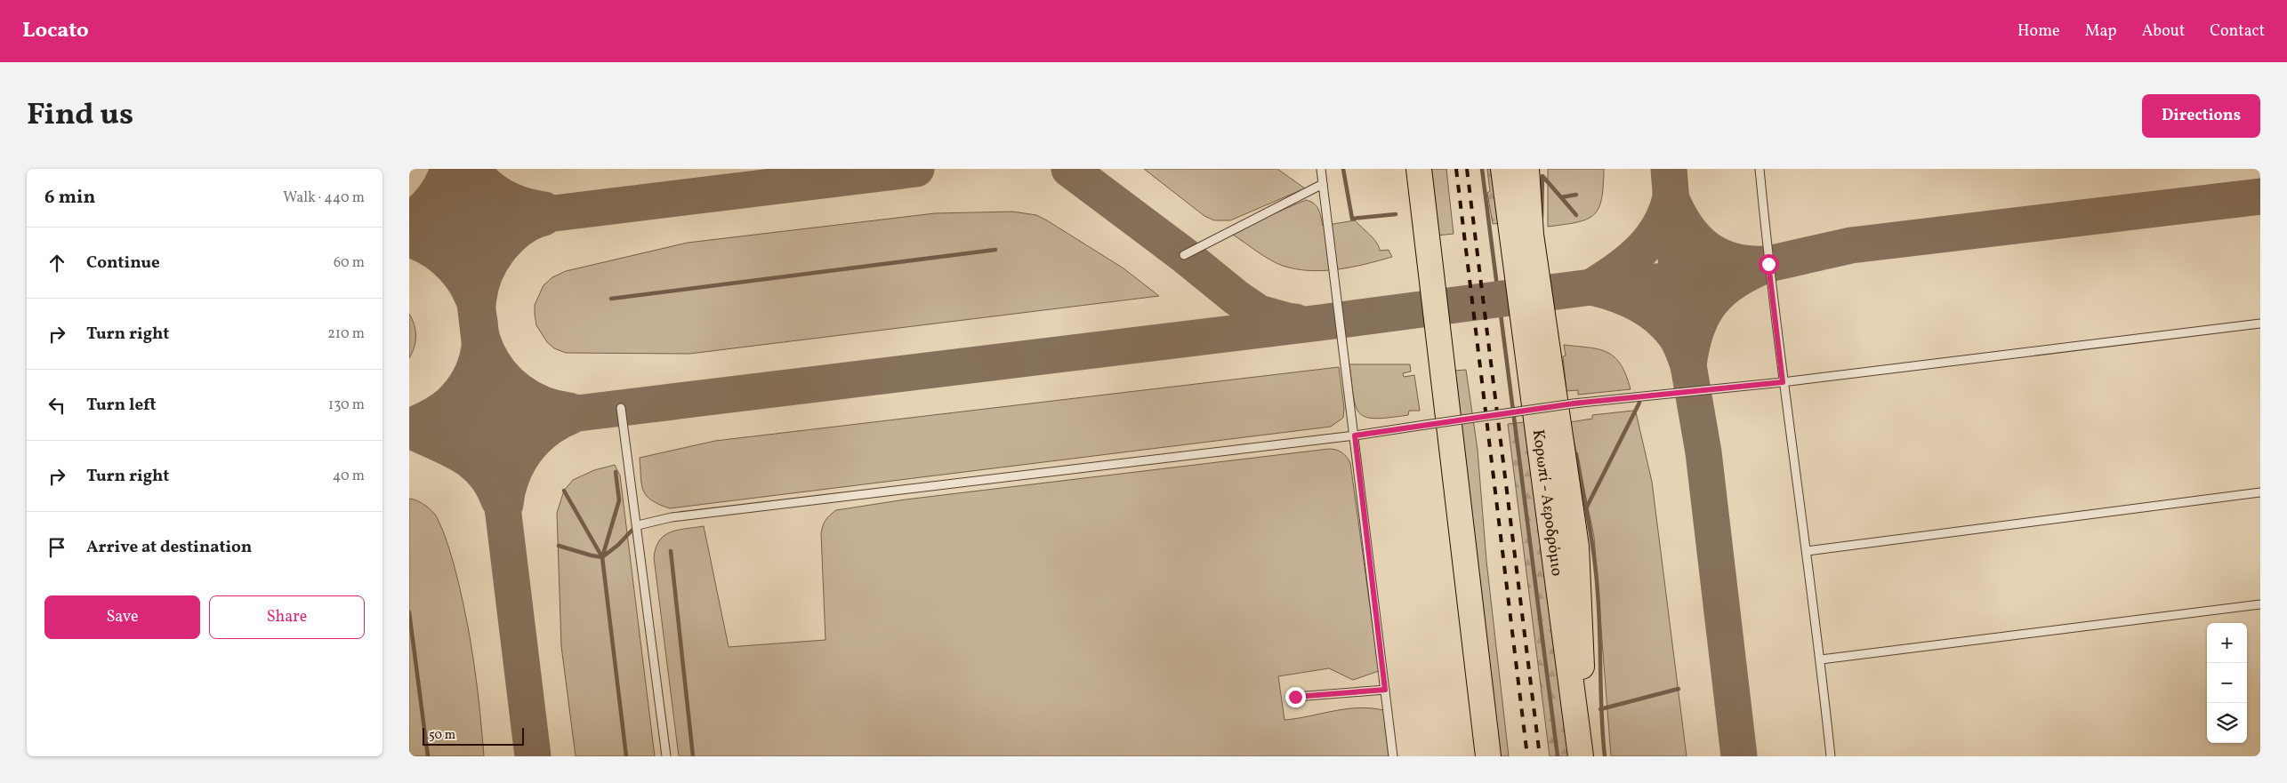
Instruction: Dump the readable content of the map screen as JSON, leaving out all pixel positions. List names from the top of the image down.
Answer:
{
  "streets": {
    "highway": ["Κορωπί - Αεροδρόμιο"]
  },
  "scale_bar": "50 m",
  "page": {
    "header": "Locato",
    "nav": [
      "Home",
      "Map",
      "About",
      "Contact"
    ],
    "title": "Find us",
    "buttons": [
      "Directions",
      ["Save", "Share"]
    ],
    "heading": ["6 min", "Walk · 440 m"],
    "list": [
      ["Continue", "60 m"],
      ["Turn right", "210 m"],
      ["Turn left", "130 m"],
      ["Turn right", "40 m"],
      "Arrive at destination"
    ],
    "map_buttons": ["+", "−"],
    "scale": "50 m"
  }
}
